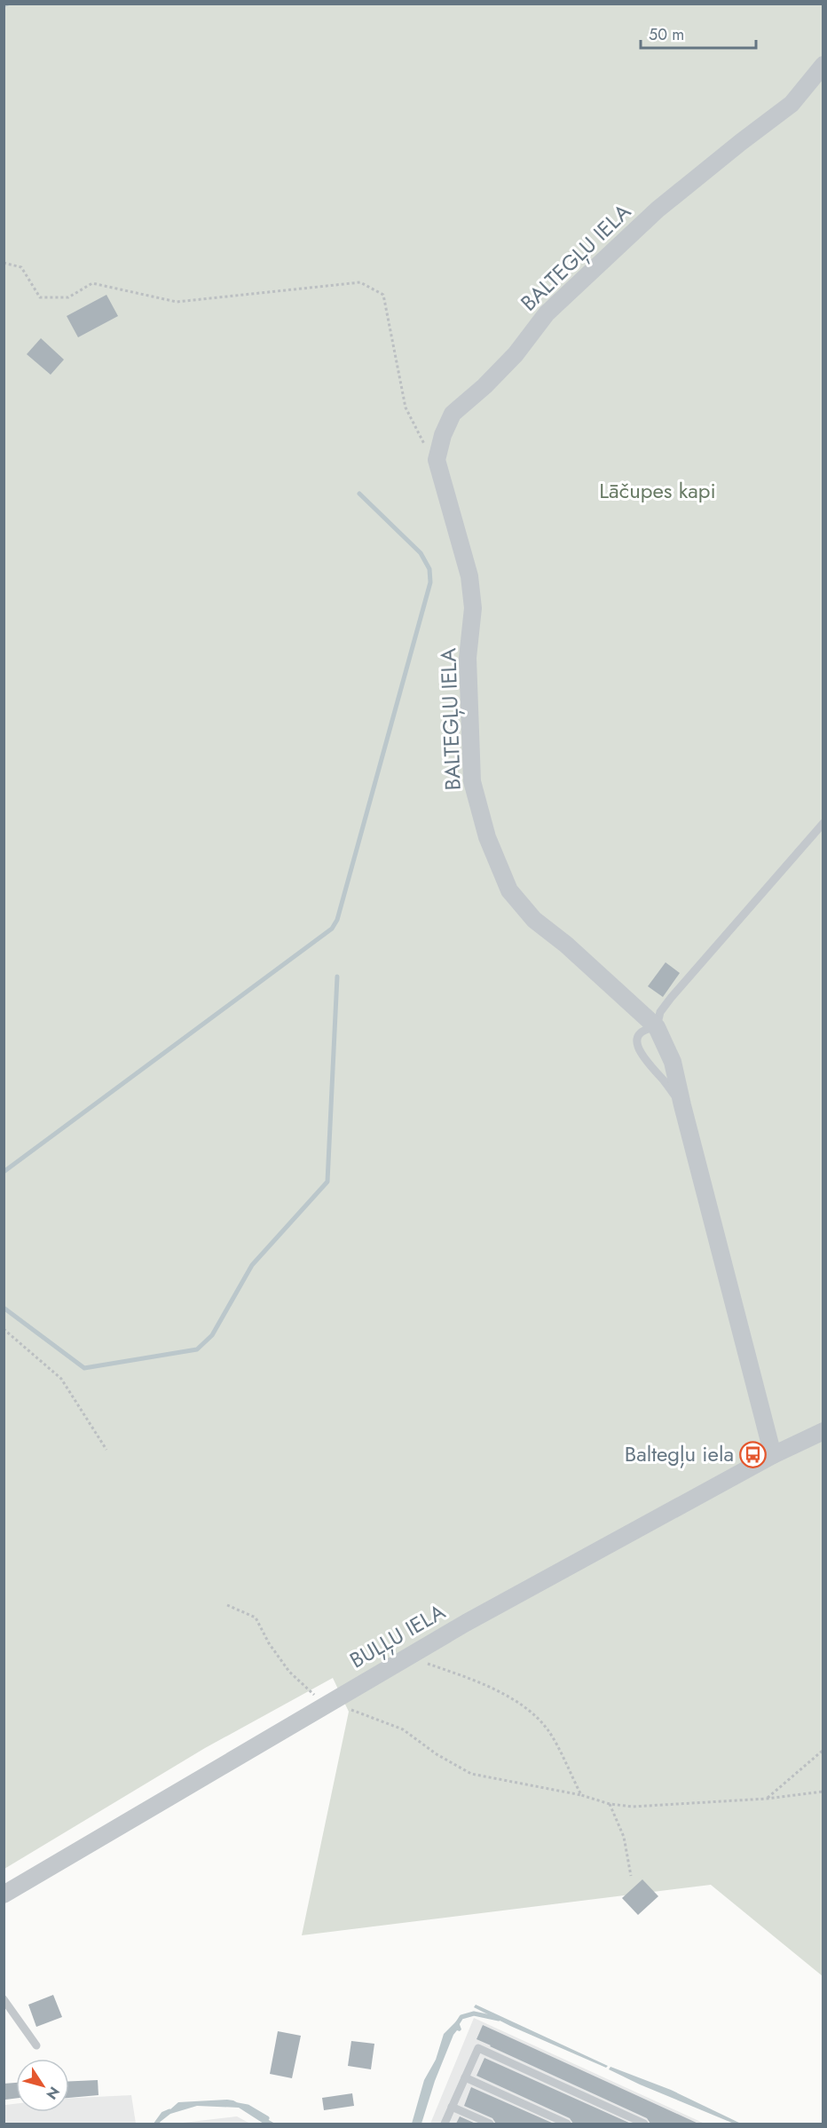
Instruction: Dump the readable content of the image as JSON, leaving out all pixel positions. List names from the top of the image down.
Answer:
{
  "streets": {
    "street": ["BALTEGĻU IELA", "BUĻĻU IELA"]
  },
  "crossings": [
    ["BALTEGĻU IELA", "BUĻĻU IELA"]
  ],
  "parks": ["Lāčupes kapi"],
  "places": {
    "bus stop": ["Baltegļu iela"]
  },
  "scale_bar": "50 m",
  "north": "bottom right"
}
